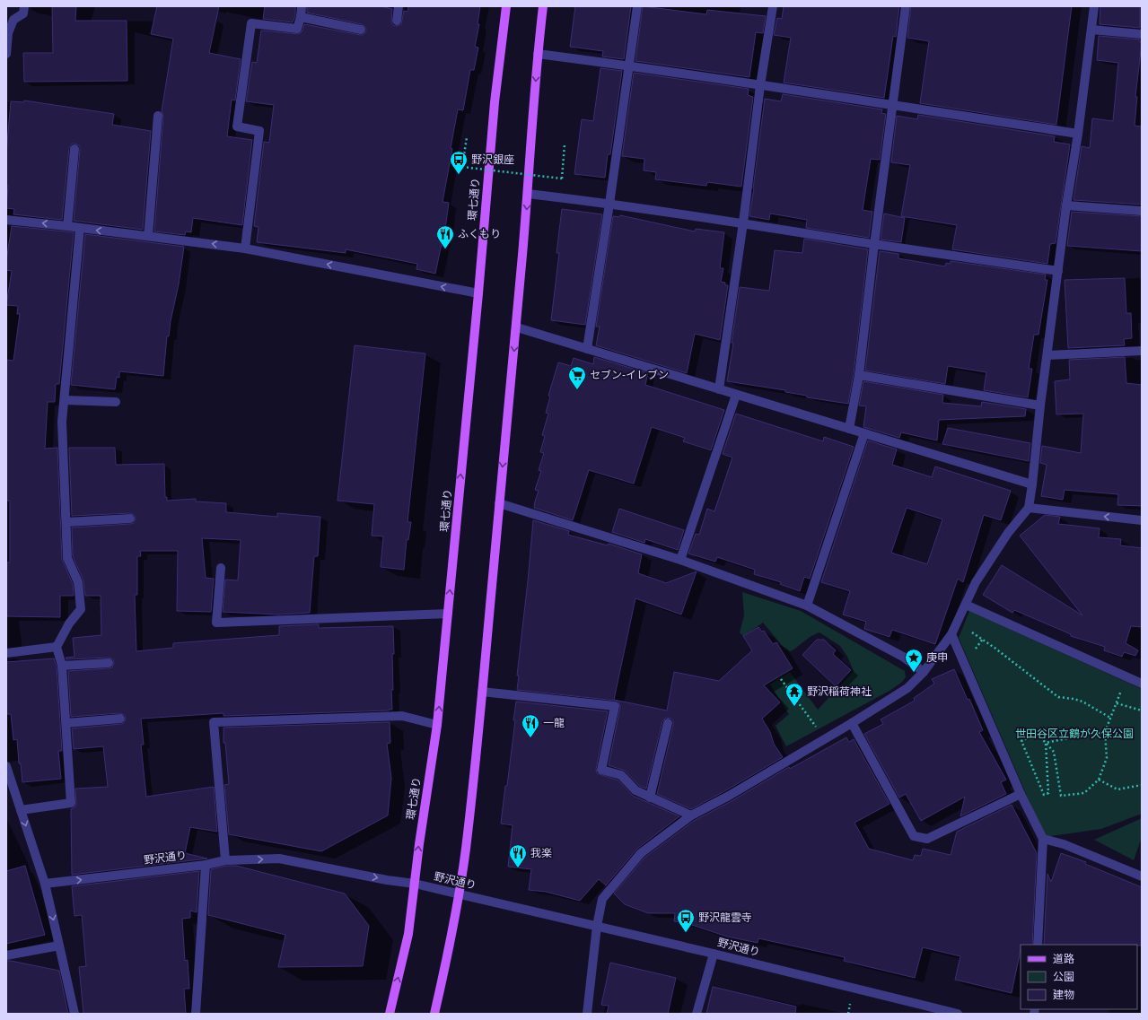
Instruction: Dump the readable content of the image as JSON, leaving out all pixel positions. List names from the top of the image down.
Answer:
{
  "streets": {
    "main road": ["環七通り"],
    "street": ["野沢通り"]
  },
  "crossings": [
    ["環七通り", "野沢通り"]
  ],
  "one_way": ["野沢通り"],
  "parks": ["世田谷区立鶴が久保公園"],
  "places": {
    "bus stop": ["野沢銀座", "野沢龍雲寺"],
    "restaurant": ["ふくもり", "一龍", "我楽"],
    "supermarket": ["セブン-イレブン"],
    "place": ["庚申"],
    "temple": ["野沢稲荷神社"]
  },
  "legend": ["道路", "公園", "建物"]
}
